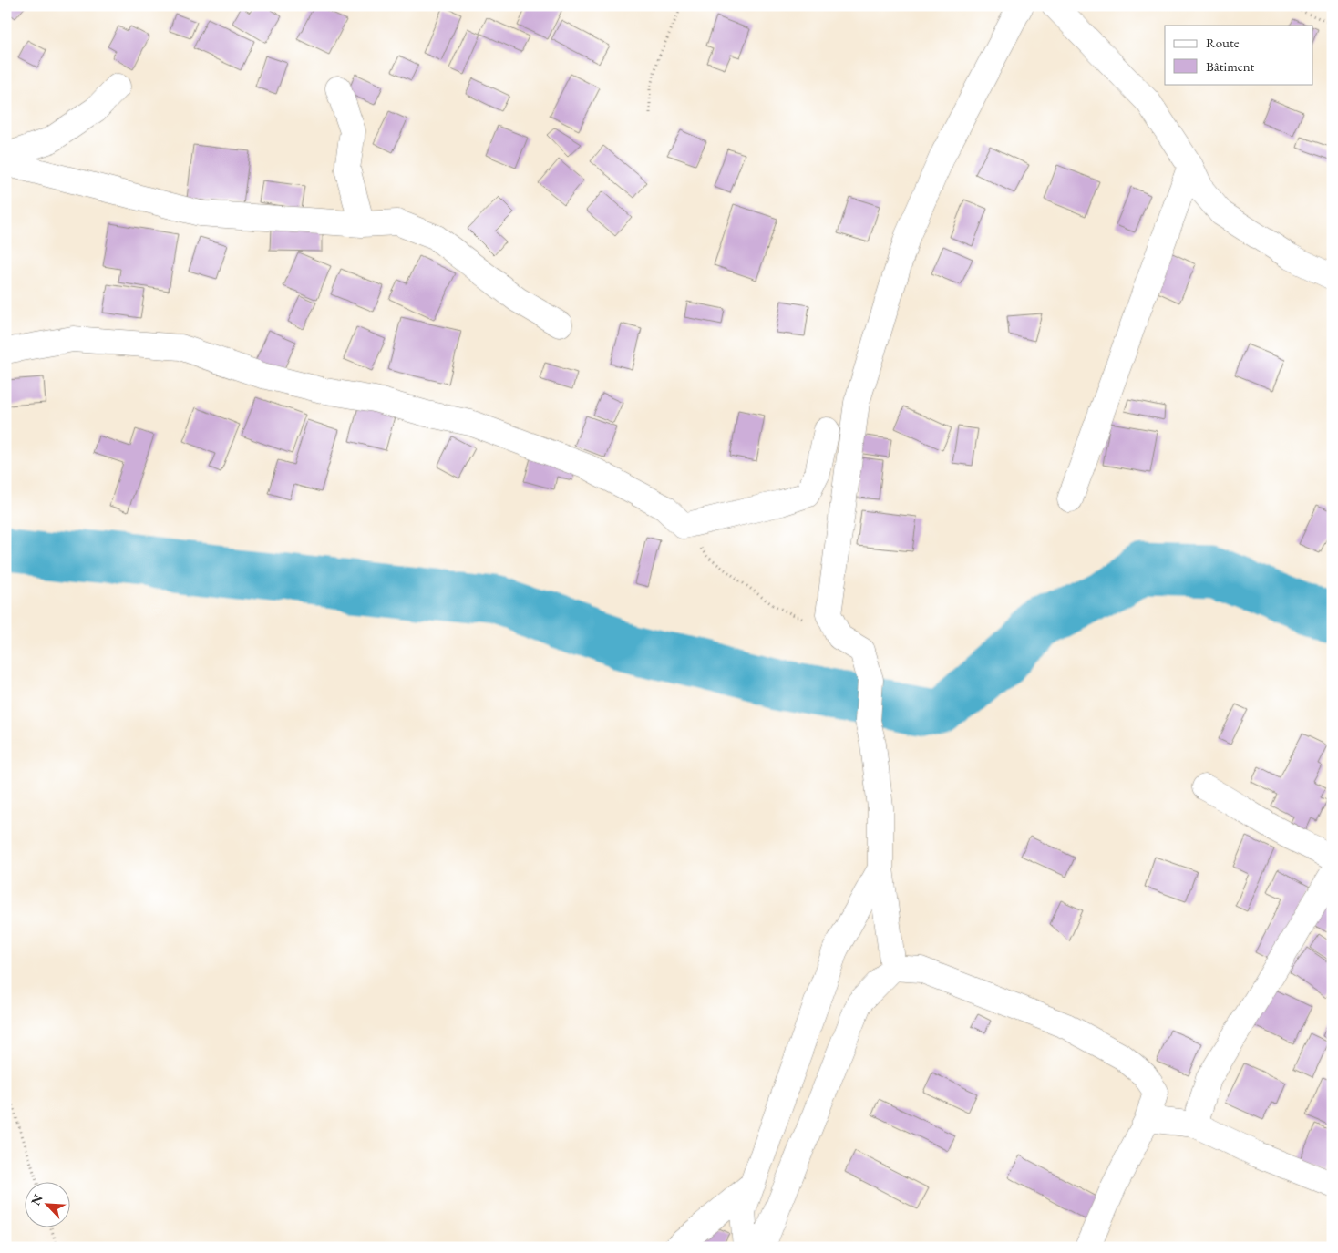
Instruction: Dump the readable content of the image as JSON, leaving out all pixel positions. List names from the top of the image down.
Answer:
{
  "legend": ["Route", "Bâtiment"],
  "north": "top left"
}
